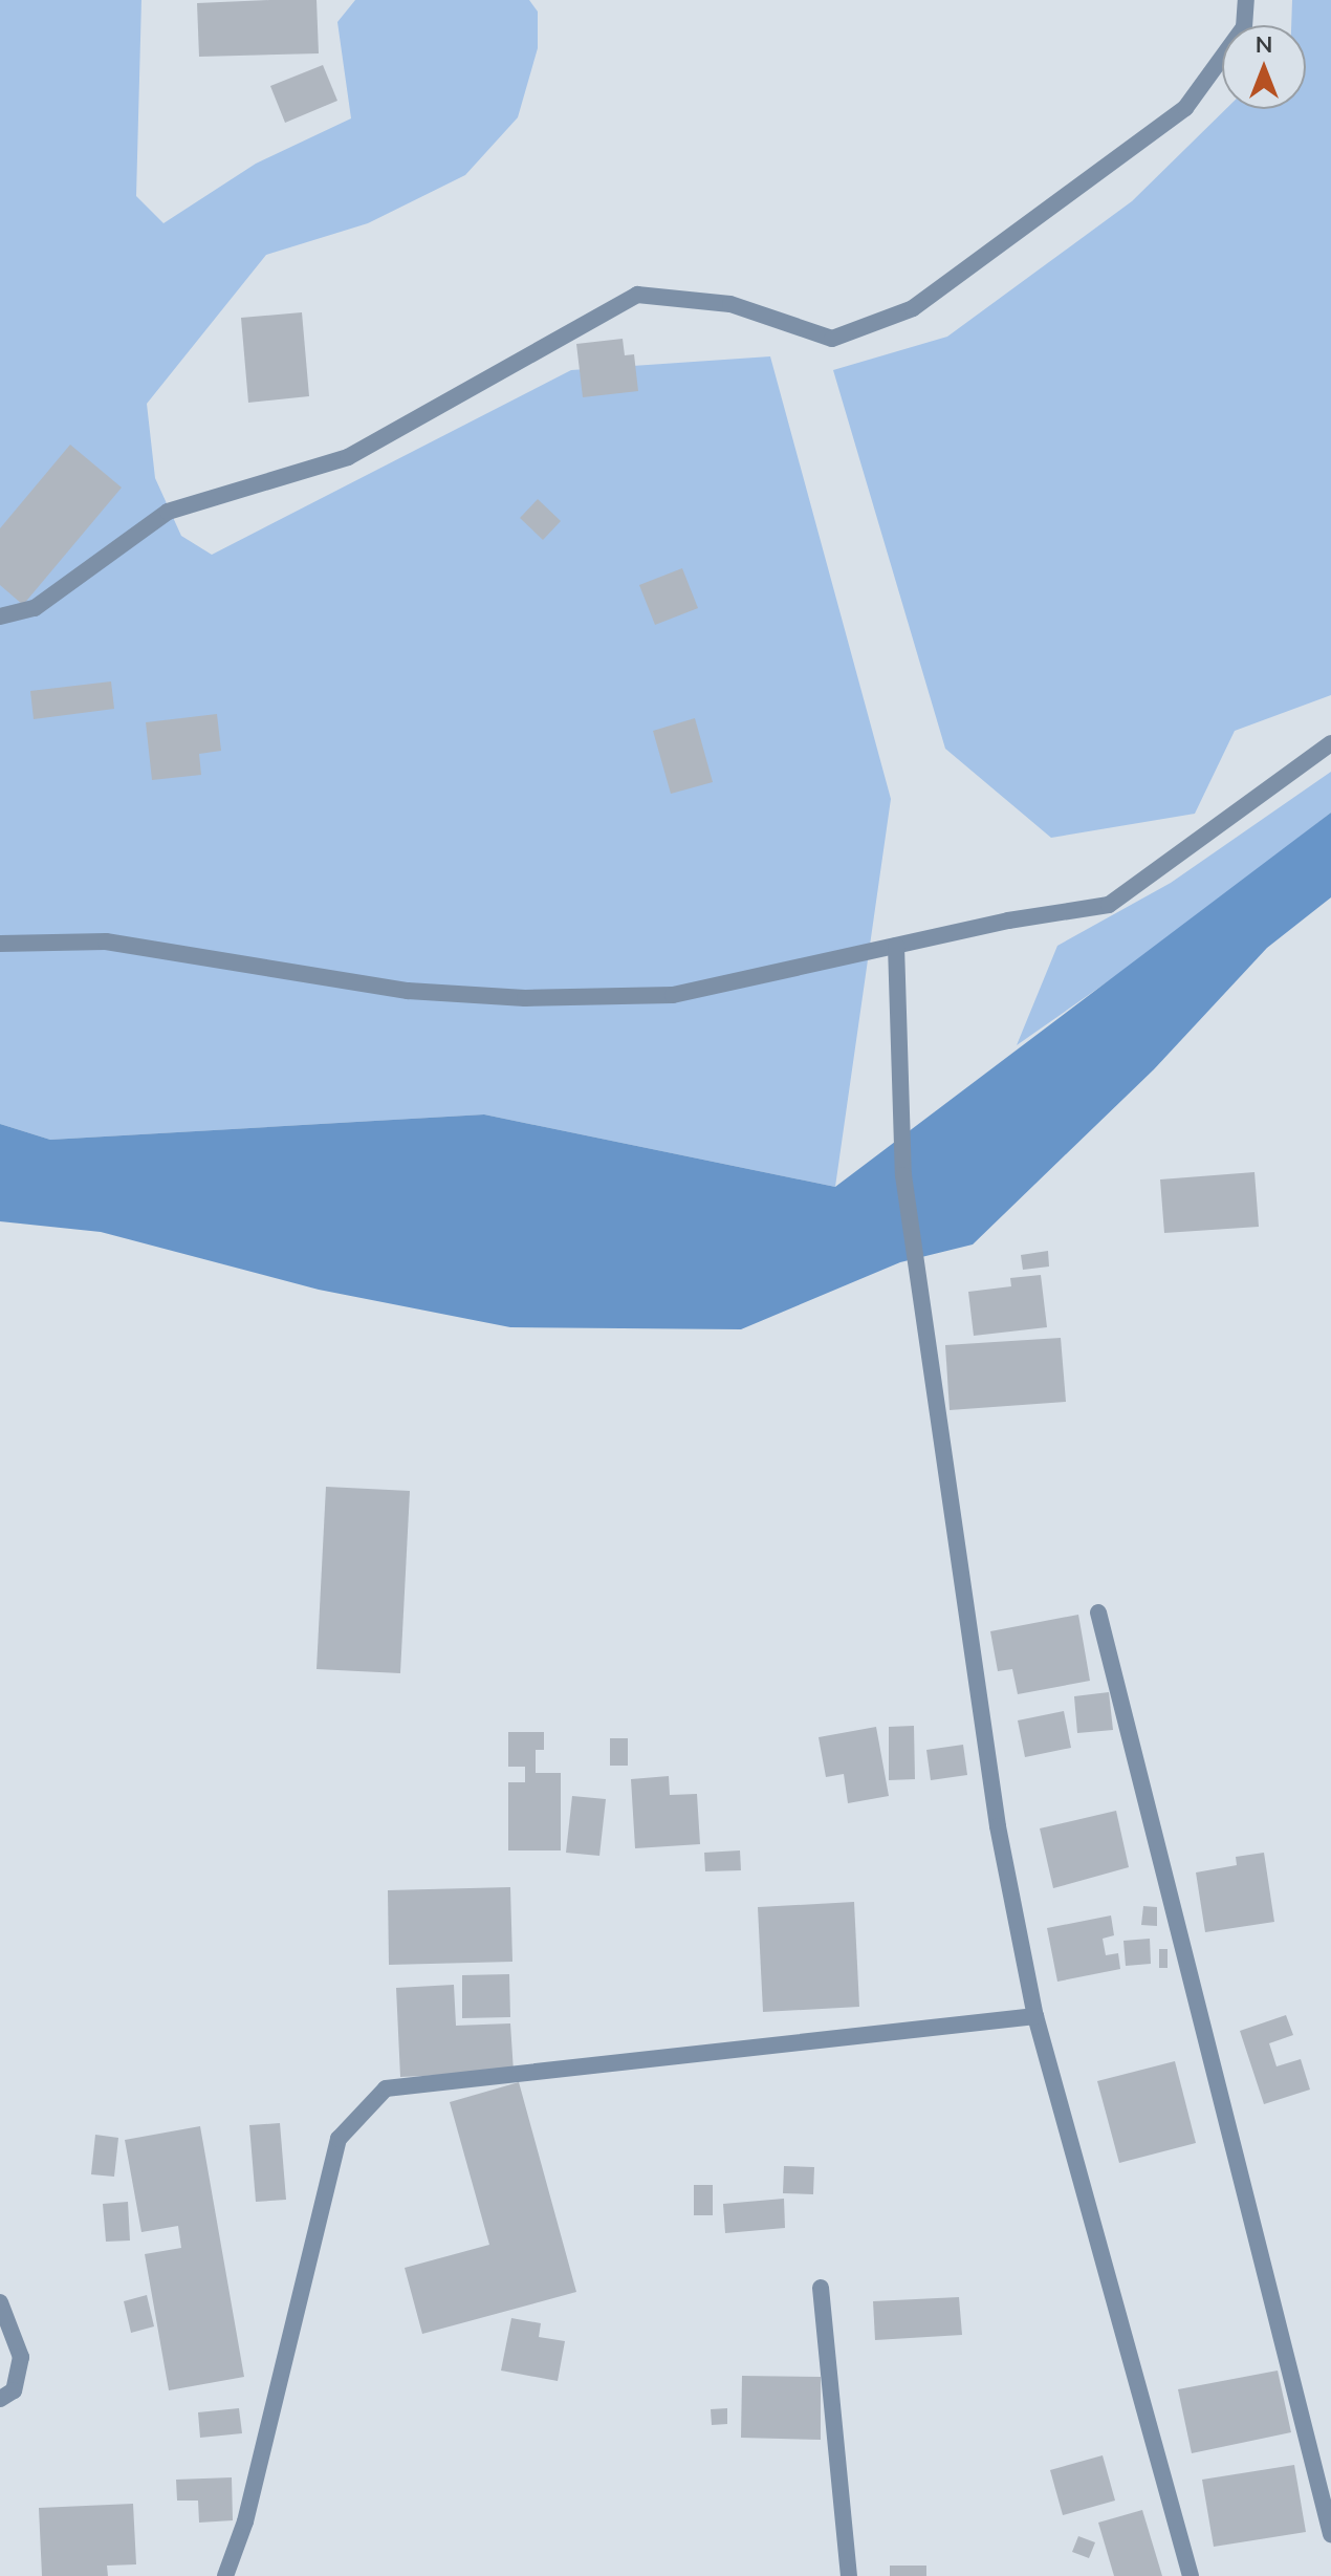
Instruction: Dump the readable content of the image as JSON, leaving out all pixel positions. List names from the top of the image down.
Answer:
{
  "north": "top"
}
